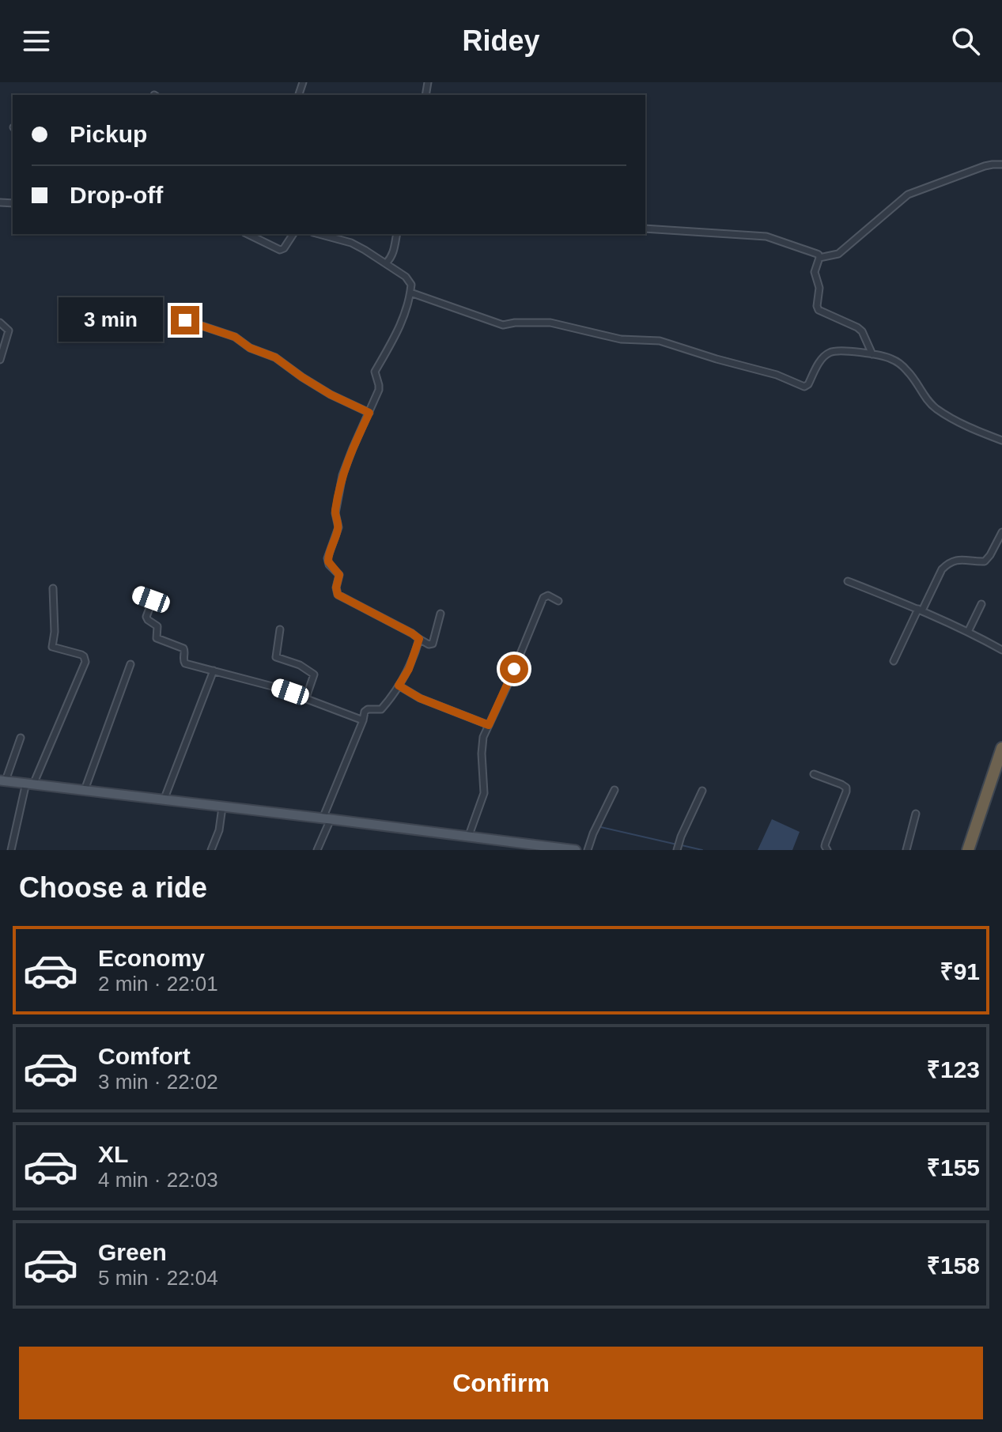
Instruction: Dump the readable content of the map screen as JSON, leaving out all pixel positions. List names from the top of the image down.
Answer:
{
  "page": {
    "header": "Ridey",
    "banner": ["Pickup", "Drop-off"],
    "bubble": "3 min",
    "heading": "Choose a ride",
    "list": [
      {
        "name": "Economy",
        "note": "2 min · 22:01",
        "value": "₹91"
      },
      {
        "name": "Comfort",
        "note": "3 min · 22:02",
        "value": "₹123"
      },
      {
        "name": "XL",
        "note": "4 min · 22:03",
        "value": "₹155"
      },
      {
        "name": "Green",
        "note": "5 min · 22:04",
        "value": "₹158"
      }
    ],
    "buttons": "Confirm"
  }
}
